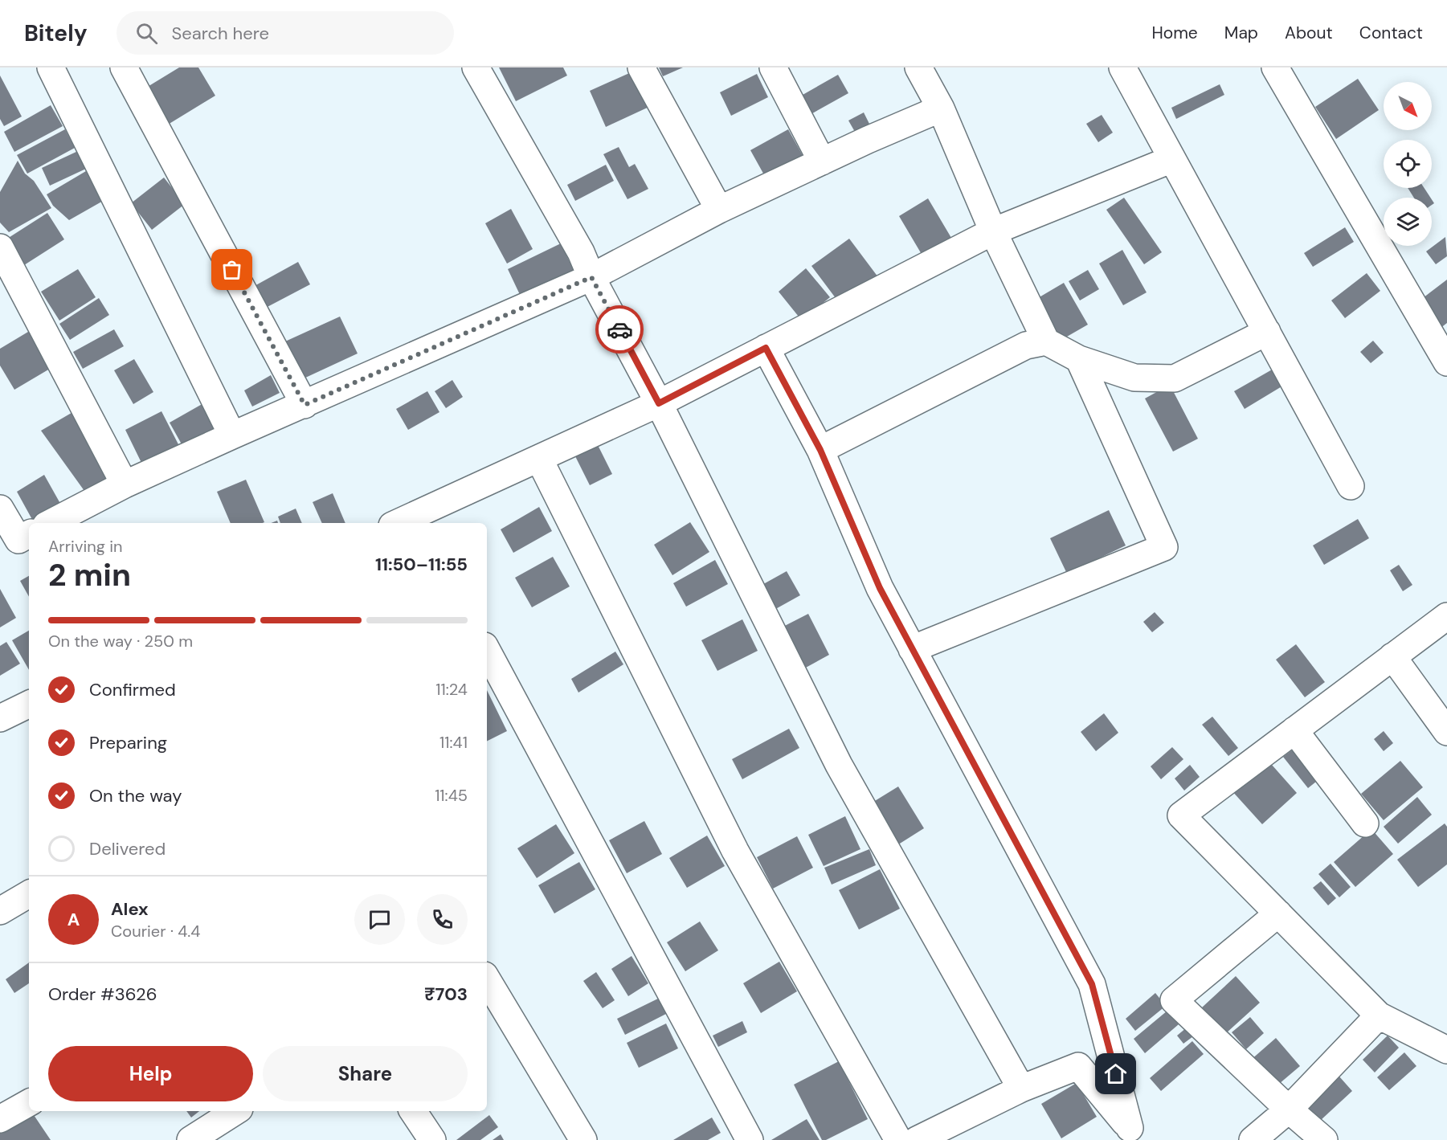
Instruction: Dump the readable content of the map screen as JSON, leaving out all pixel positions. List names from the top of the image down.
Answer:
{
  "north": "bottom right",
  "page": {
    "header": "Bitely",
    "search": "Search here",
    "nav": [
      "Home",
      "Map",
      "About",
      "Contact"
    ],
    "heading": ["2 min", "Arriving in", "11:50–11:55"],
    "panel": [
      "Alex",
      "Courier · 4.4",
      "Order #3626",
      "₹703"
    ],
    "bar": "On the way · 250 m",
    "list": [
      ["Confirmed", "11:24"],
      ["Preparing", "11:41"],
      ["On the way", "11:45"],
      "Delivered"
    ],
    "round": "A",
    "buttons": ["Help", "Share"]
  }
}
